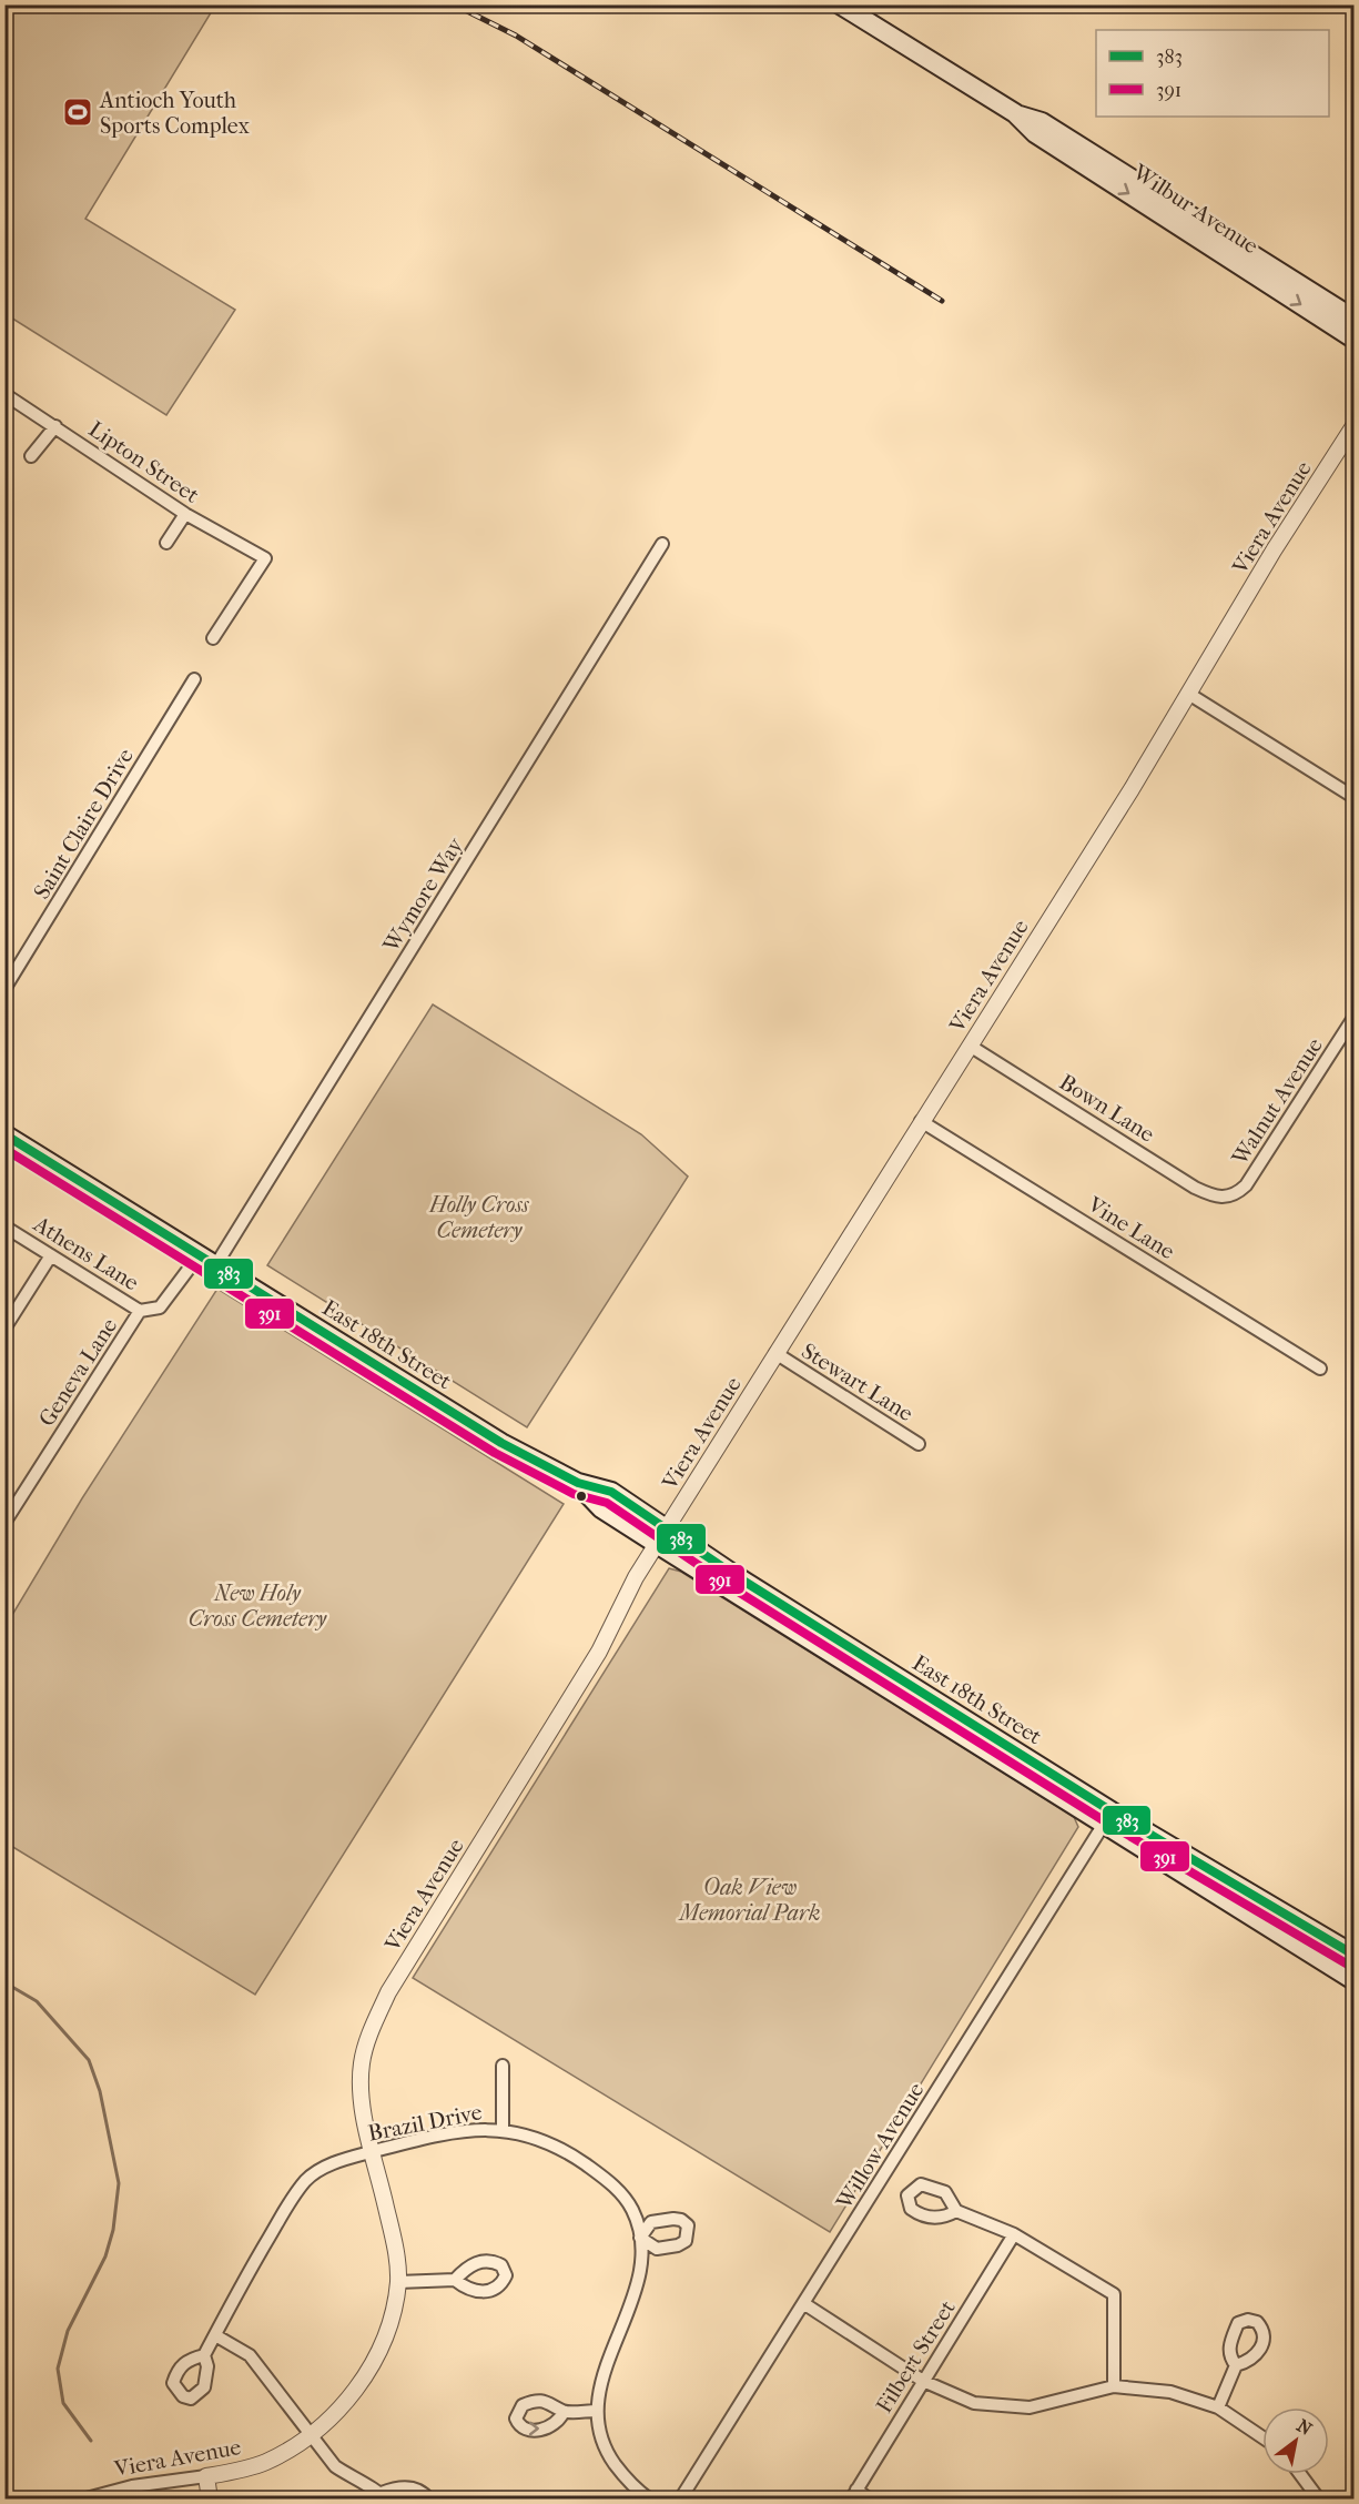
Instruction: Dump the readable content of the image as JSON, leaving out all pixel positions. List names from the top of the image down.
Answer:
{
  "streets": {
    "main road": ["Wilbur Avenue", "East 18th Street"],
    "street": [
      "Lipton Street",
      "Viera Avenue",
      "Saint Claire Drive",
      "Wymore Way",
      "Walnut Avenue",
      "Bown Lane",
      "Vine Lane",
      "Athens Lane",
      "Geneva Lane",
      "Stewart Lane",
      "Brazil Drive",
      "Willow Avenue",
      "Filbert Street"
    ]
  },
  "crossings": [
    ["Viera Avenue", "Bown Lane"],
    ["Viera Avenue", "Vine Lane"],
    ["Viera Avenue", "East 18th Street"],
    ["Viera Avenue", "Stewart Lane"],
    ["Viera Avenue", "Brazil Drive"],
    ["Wymore Way", "East 18th Street"],
    ["Walnut Avenue", "Bown Lane"],
    ["Athens Lane", "East 18th Street"],
    ["Athens Lane", "Geneva Lane"],
    ["East 18th Street", "Willow Avenue"]
  ],
  "parks": ["Holly Cross Cemetery", "New Holy Cross Cemetery", "Oak View Memorial Park"],
  "places": {
    "sports": ["Antioch Youth Sports Complex"]
  },
  "lines": ["transit line 383", "transit line 391"],
  "legend": ["383", "391"],
  "north": "top right"
}
